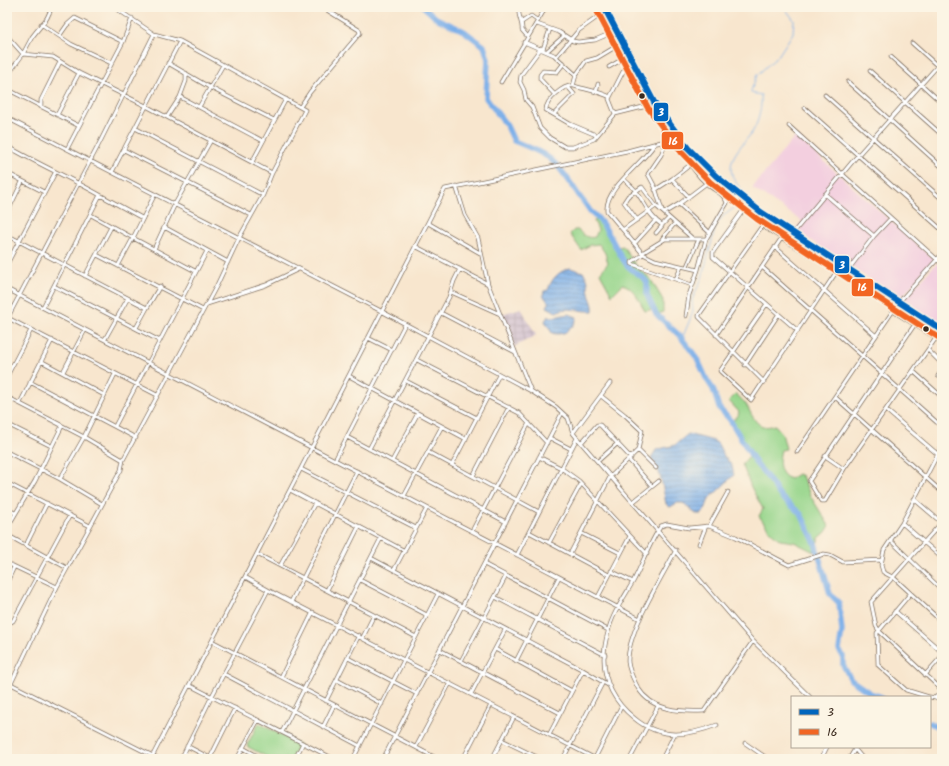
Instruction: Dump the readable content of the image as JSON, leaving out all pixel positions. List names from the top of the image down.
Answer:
{
  "lines": ["transit line 3", "transit line 16"],
  "legend": ["3", "16"]
}
